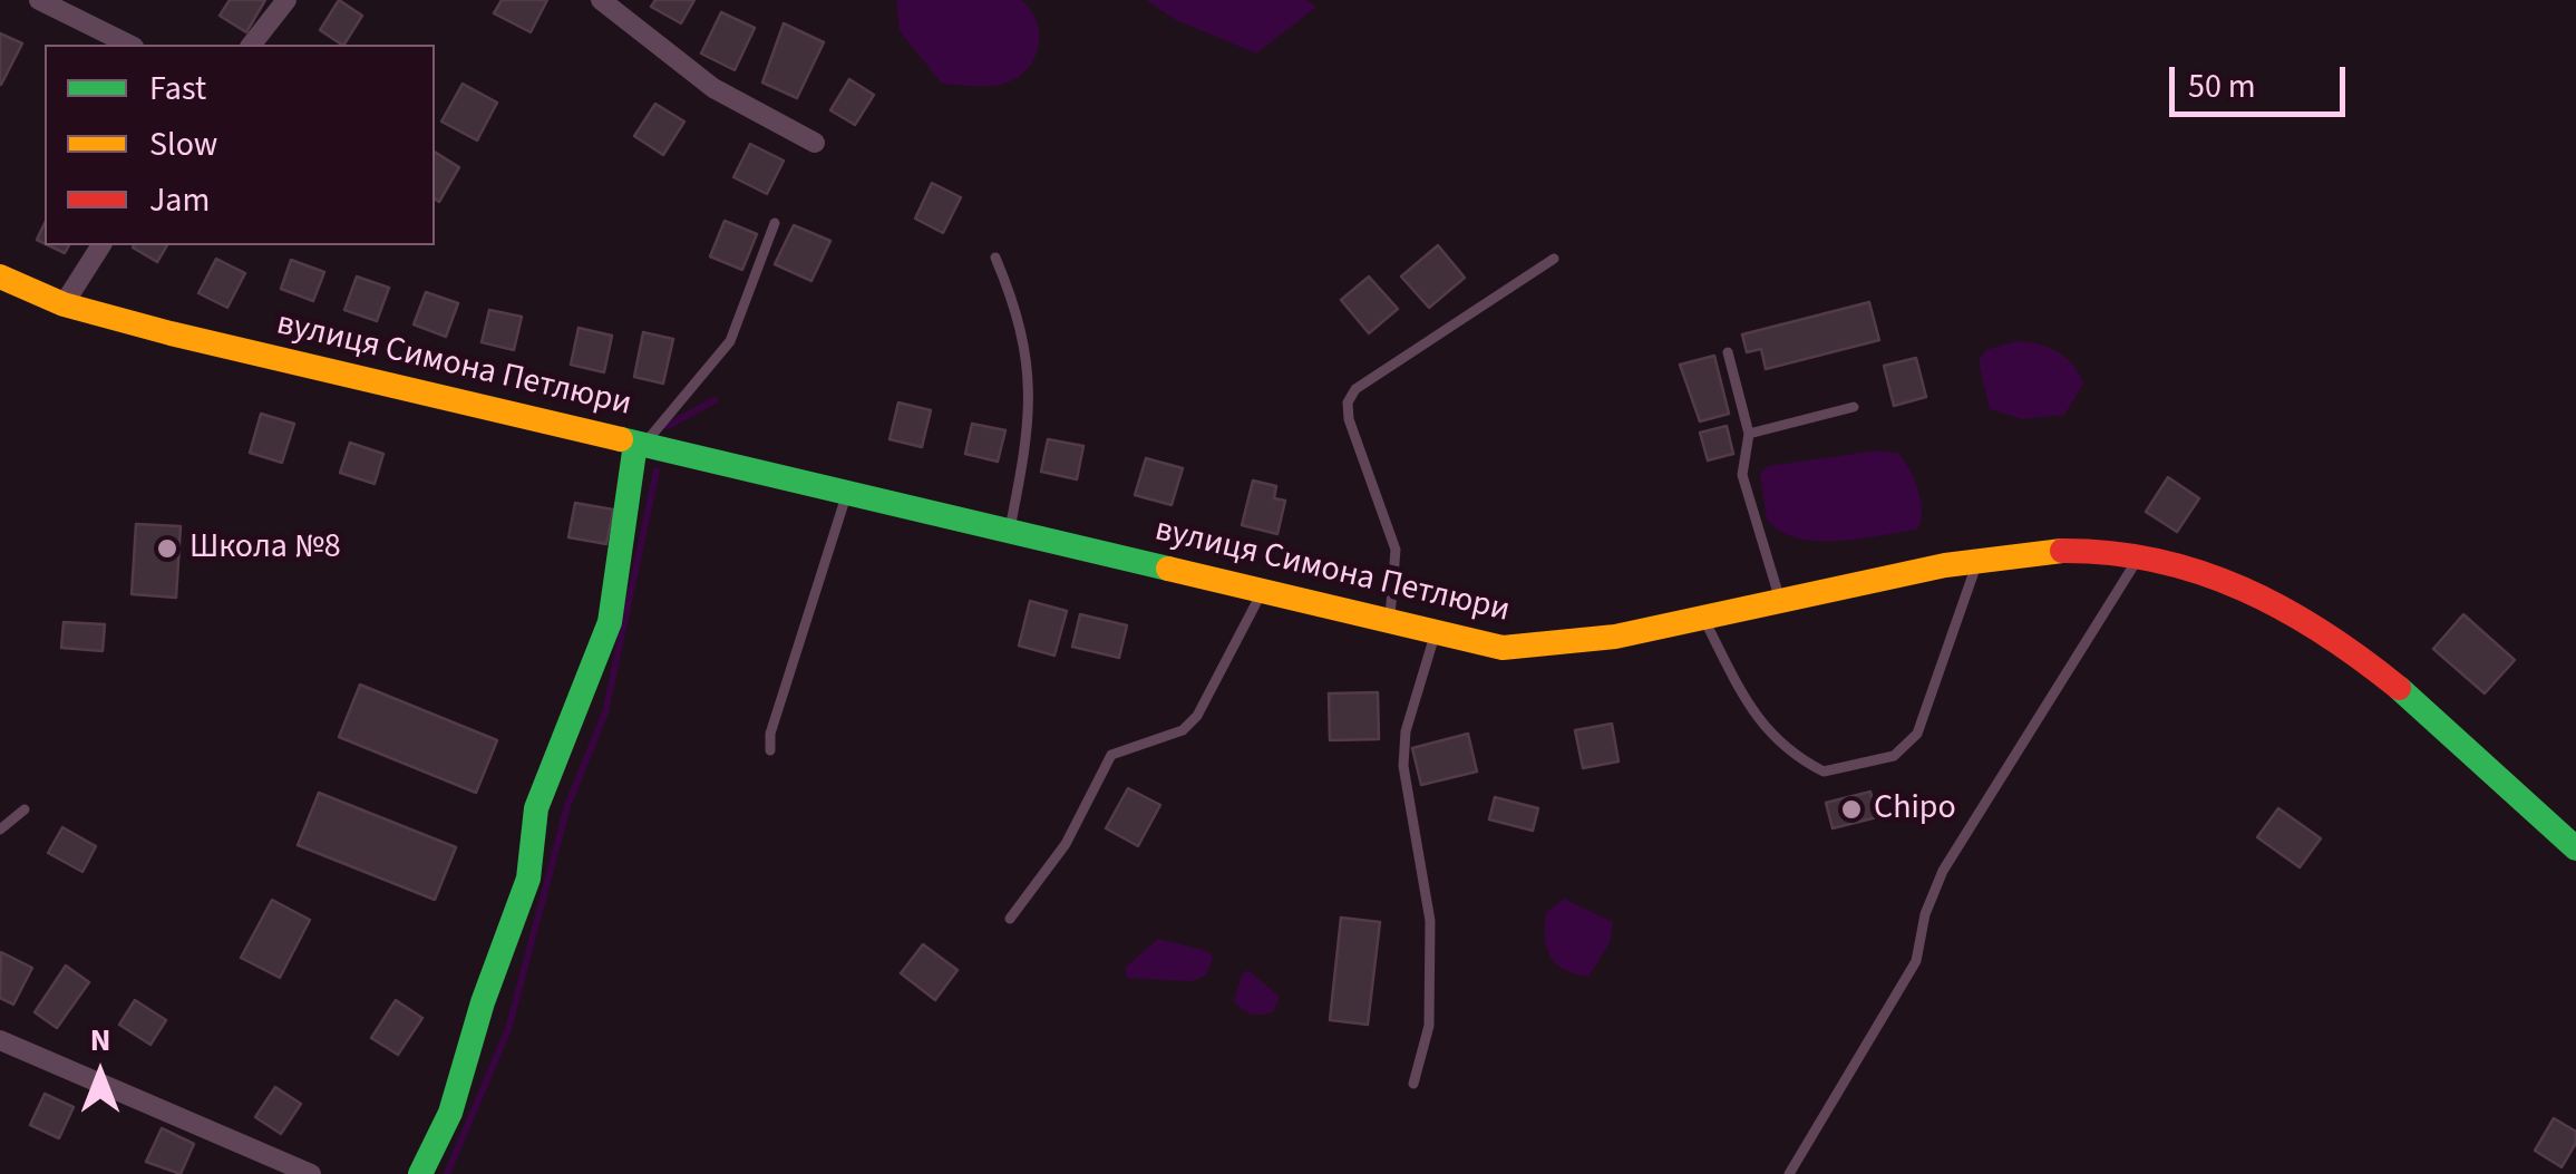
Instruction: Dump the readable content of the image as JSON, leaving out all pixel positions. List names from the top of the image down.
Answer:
{
  "streets": {
    "main road": ["вулиця Симона Петлюри"]
  },
  "places": ["Школа №8", "Chipo"],
  "legend": ["Fast", "Slow", "Jam"],
  "scale_bar": "50 m",
  "north": "top"
}
